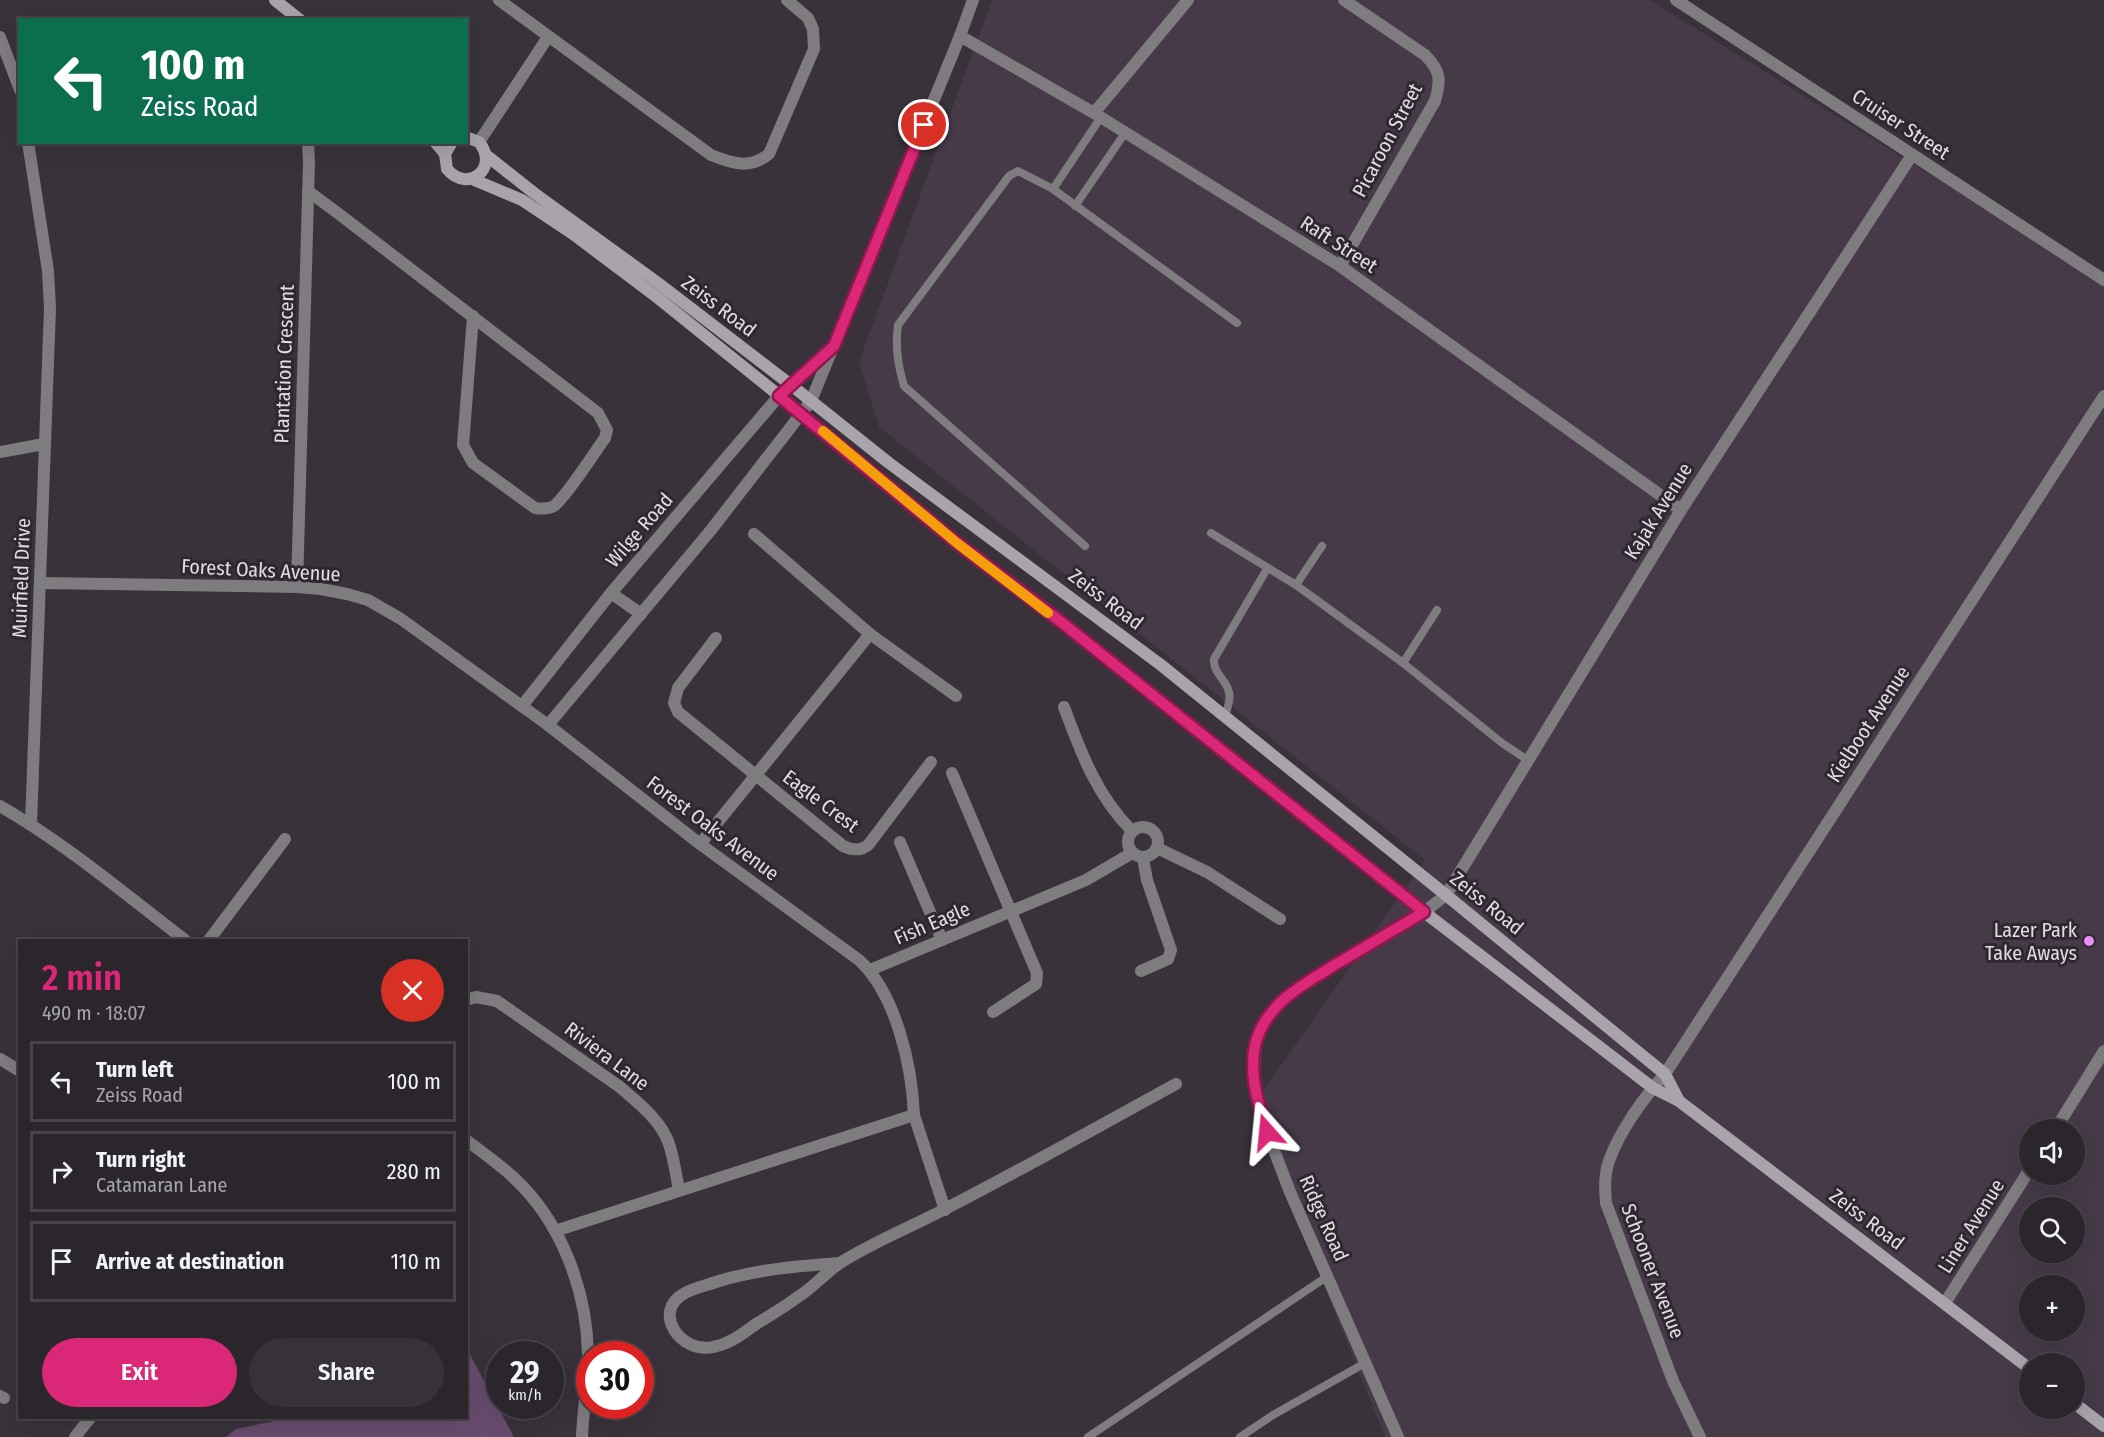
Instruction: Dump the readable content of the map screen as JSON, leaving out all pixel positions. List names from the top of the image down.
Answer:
{
  "streets": {
    "street": [
      "Cruiser Street",
      "Picaroon Street",
      "Raft Street",
      "Zeiss Road",
      "Plantation Crescent",
      "Kajak Avenue",
      "Wilge Road",
      "Forest Oaks Avenue",
      "Muirfield Drive",
      "Kielboot Avenue",
      "Eagle Crest",
      "Fish Eagle",
      "Riviera Lane",
      "Ridge Road",
      "Liner Avenue",
      "Schooner Avenue"
    ]
  },
  "crossings": [
    ["Cruiser Street", "Kajak Avenue"],
    ["Picaroon Street", "Raft Street"],
    ["Raft Street", "Kajak Avenue"],
    ["Zeiss Road", "Kajak Avenue"],
    ["Zeiss Road", "Wilge Road"],
    ["Zeiss Road", "Kielboot Avenue"],
    ["Zeiss Road", "Ridge Road"],
    ["Zeiss Road", "Liner Avenue"],
    ["Zeiss Road", "Schooner Avenue"],
    ["Plantation Crescent", "Forest Oaks Avenue"],
    ["Kajak Avenue", "Ridge Road"],
    ["Wilge Road", "Forest Oaks Avenue"],
    ["Forest Oaks Avenue", "Muirfield Drive"],
    ["Forest Oaks Avenue", "Eagle Crest"],
    ["Forest Oaks Avenue", "Fish Eagle"],
    ["Kielboot Avenue", "Schooner Avenue"]
  ],
  "places": ["Lazer Park Take Aways"],
  "page": {
    "turn": ["100 m", "Zeiss Road"],
    "heading": ["2 min", "490 m · 18:07"],
    "list": [
      {
        "name": "Turn left",
        "note": "Zeiss Road",
        "value": "100 m"
      },
      {
        "name": "Turn right",
        "note": "Catamaran Lane",
        "value": "280 m"
      },
      {
        "name": "Arrive at destination",
        "value": "110 m"
      }
    ],
    "map_buttons": ["+", "−"],
    "buttons": ["Exit", "Share"],
    "speed": "29 km/h",
    "limit": "30"
  }
}
